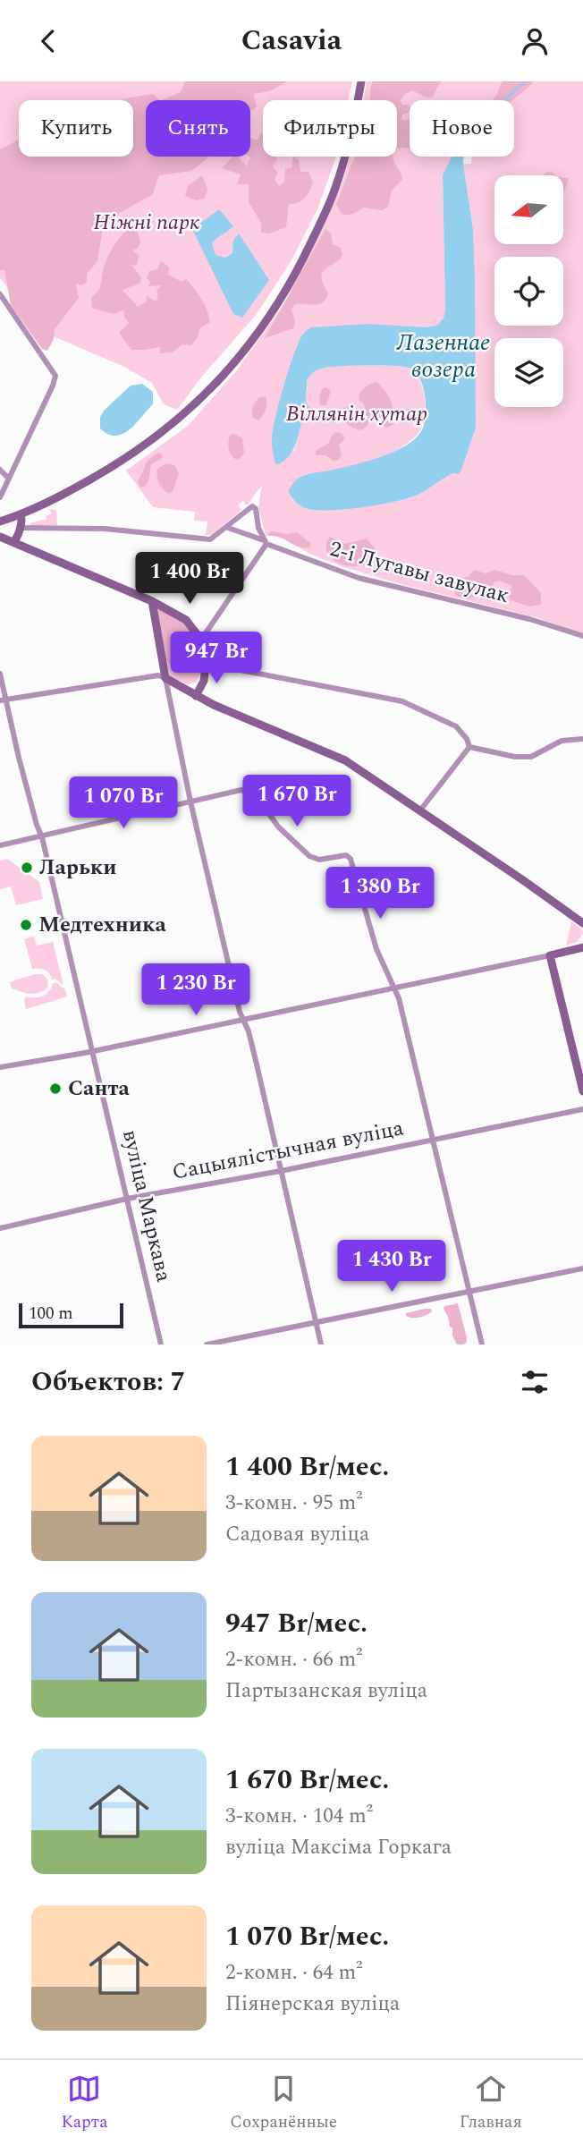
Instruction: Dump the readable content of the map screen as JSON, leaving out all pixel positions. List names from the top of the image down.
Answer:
{
  "streets": {
    "street": ["2-і Лугавы завулак", "Сацыялістычная вуліца", "вуліца Маркава"]
  },
  "crossings": [
    ["Сацыялістычная вуліца", "вуліца Маркава"]
  ],
  "water": ["Лазеннае возера"],
  "parks": ["Ніжні парк", "Віллянін хутар"],
  "places": ["Ларьки", "Медтехника", "Санта"],
  "scale_bar": "100 m",
  "north": "left",
  "page": {
    "header": "Casavia",
    "chip": [
      "Купить",
      "Снять",
      "Фильтры",
      "Новое"
    ],
    "price": [
      "1 400 Br",
      "947 Br",
      "1 670 Br",
      "1 070 Br",
      "1 380 Br",
      "1 230 Br",
      "1 430 Br"
    ],
    "scale": "100 m",
    "heading": "Объектов: 7",
    "list": [
      {
        "name": "1 400 Br/мес.",
        "note": "3-комн. · 95 m² · Садовая вуліца"
      },
      {
        "name": "947 Br/мес.",
        "note": "2-комн. · 66 m² · Партызанская вуліца"
      },
      {
        "name": "1 670 Br/мес.",
        "note": "3-комн. · 104 m² · вуліца Максіма Горкага"
      },
      {
        "name": "1 070 Br/мес.",
        "note": "2-комн. · 64 m² · Піянерская вуліца"
      }
    ],
    "tabs": ["Карта", "Сохранённые", "Главная"]
  }
}
